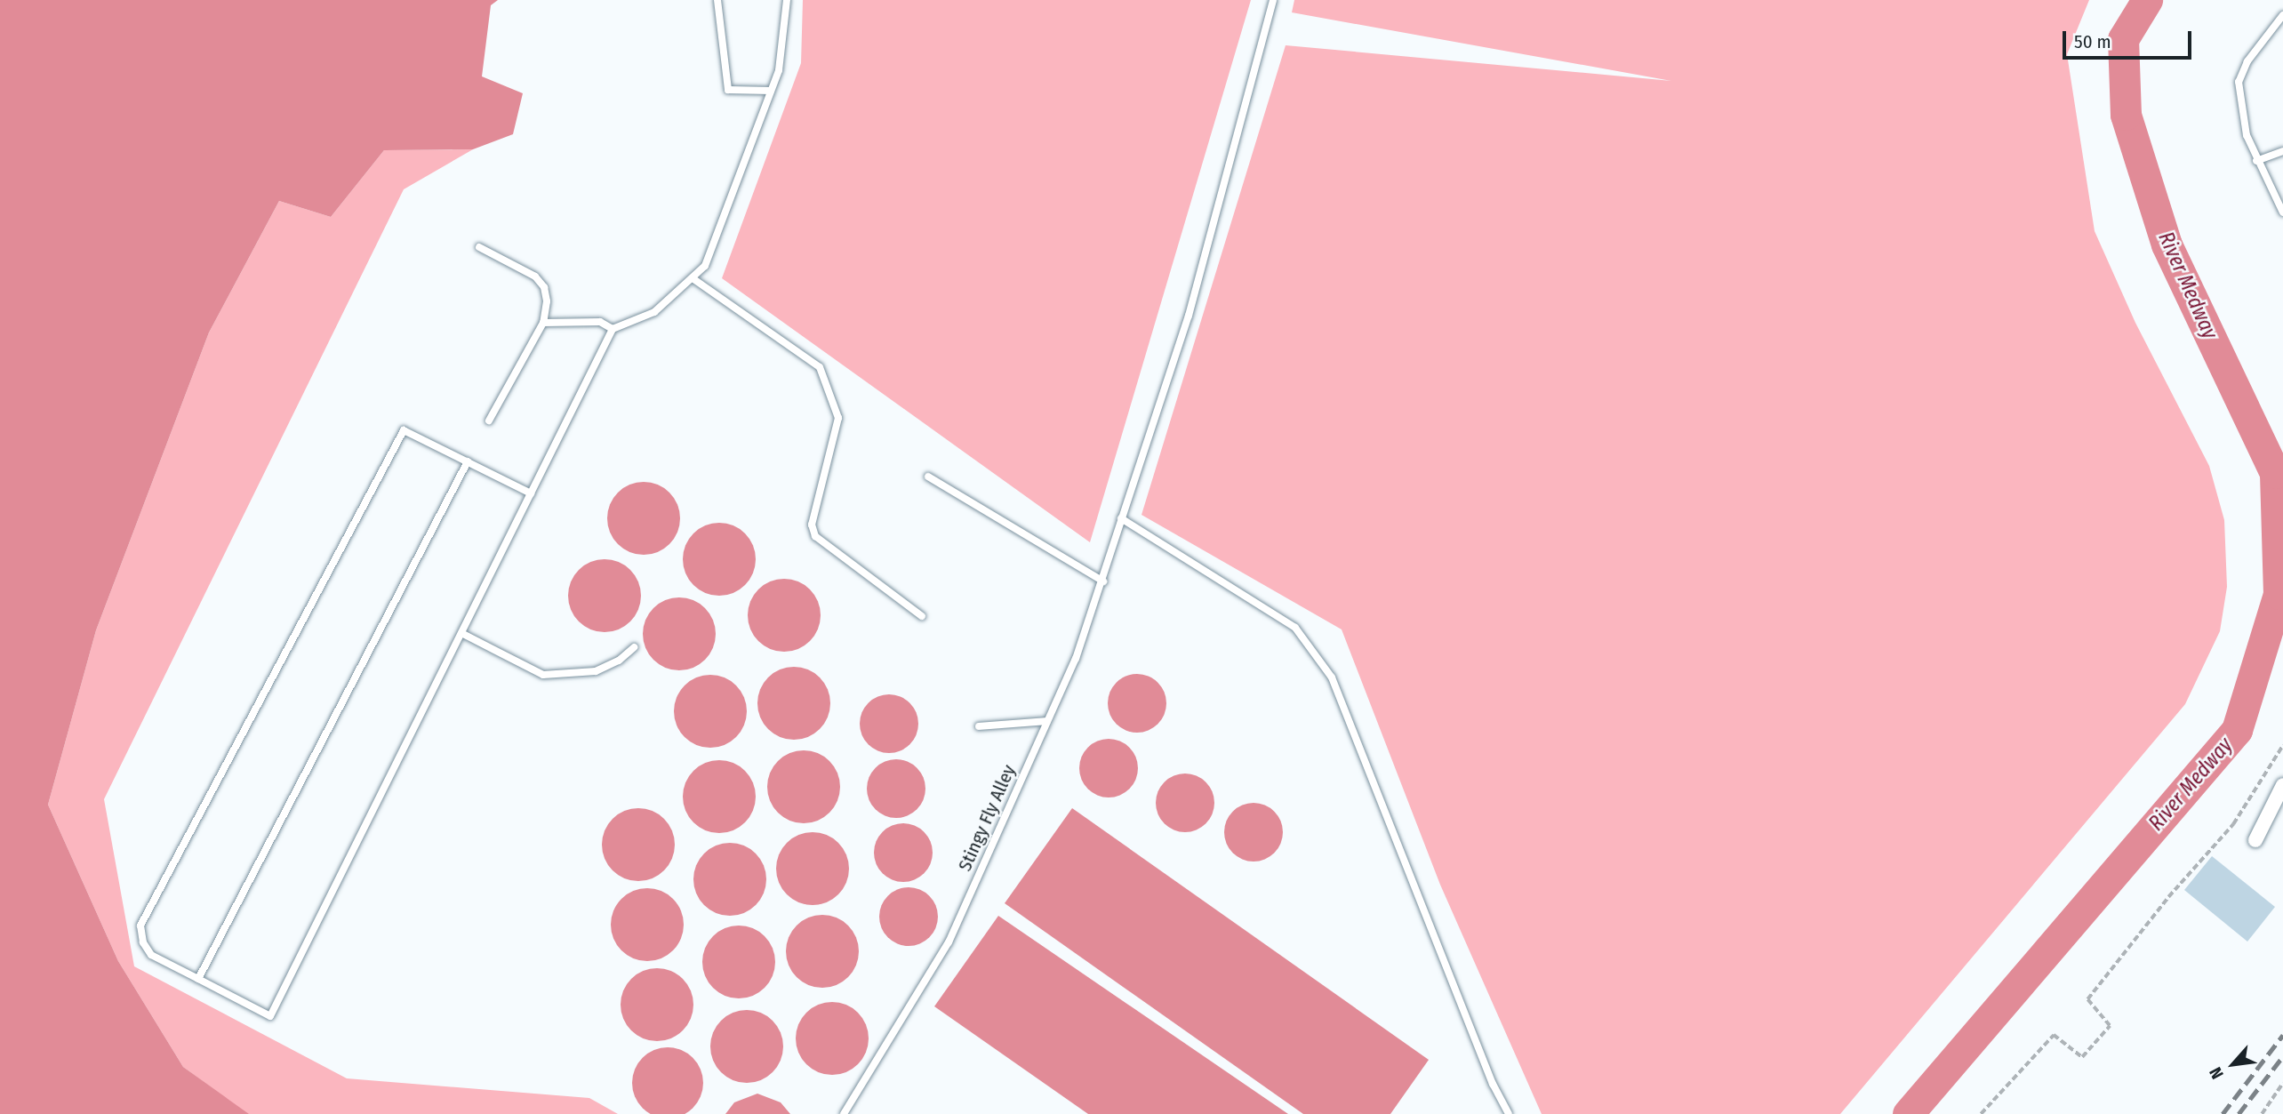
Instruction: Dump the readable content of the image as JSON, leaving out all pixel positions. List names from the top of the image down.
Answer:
{
  "streets": {
    "lane": ["Stingy Fly Alley"]
  },
  "water": ["River Medway"],
  "scale_bar": "50 m",
  "north": "bottom left"
}
